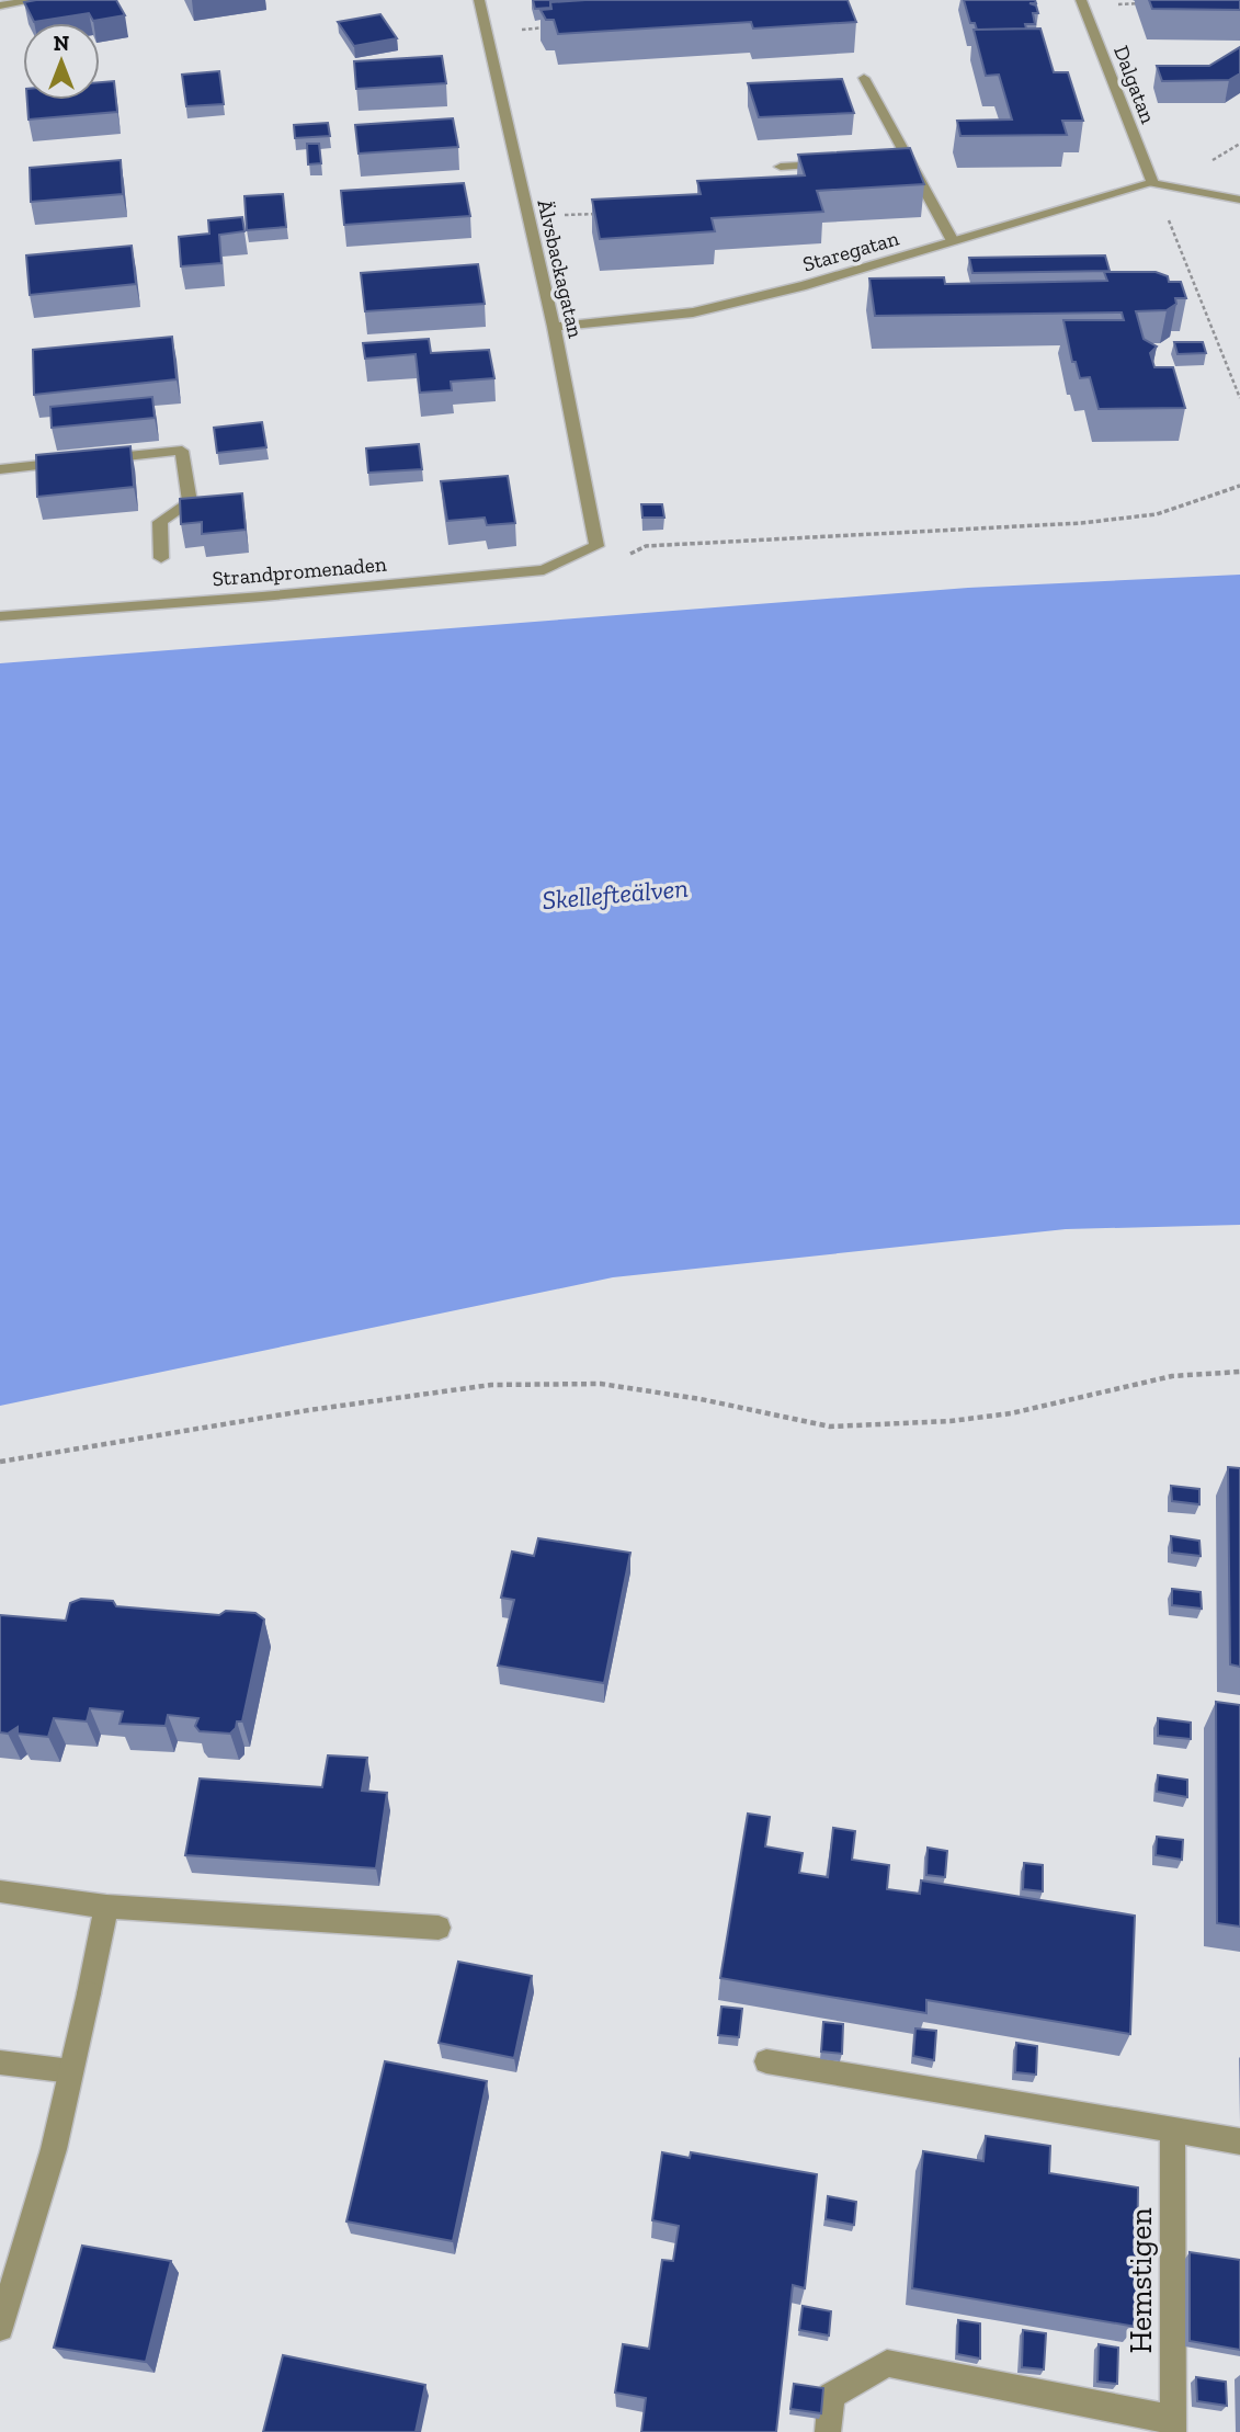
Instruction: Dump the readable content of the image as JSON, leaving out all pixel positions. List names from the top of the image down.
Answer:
{
  "streets": {
    "street": [
      "Dalgatan",
      "Staregatan",
      "Älvsbackagatan",
      "Strandpromenaden",
      "Hemstigen"
    ]
  },
  "crossings": [
    ["Dalgatan", "Staregatan"],
    ["Staregatan", "Älvsbackagatan"],
    ["Älvsbackagatan", "Strandpromenaden"]
  ],
  "water": ["Skellefteälven"],
  "north": "top"
}
